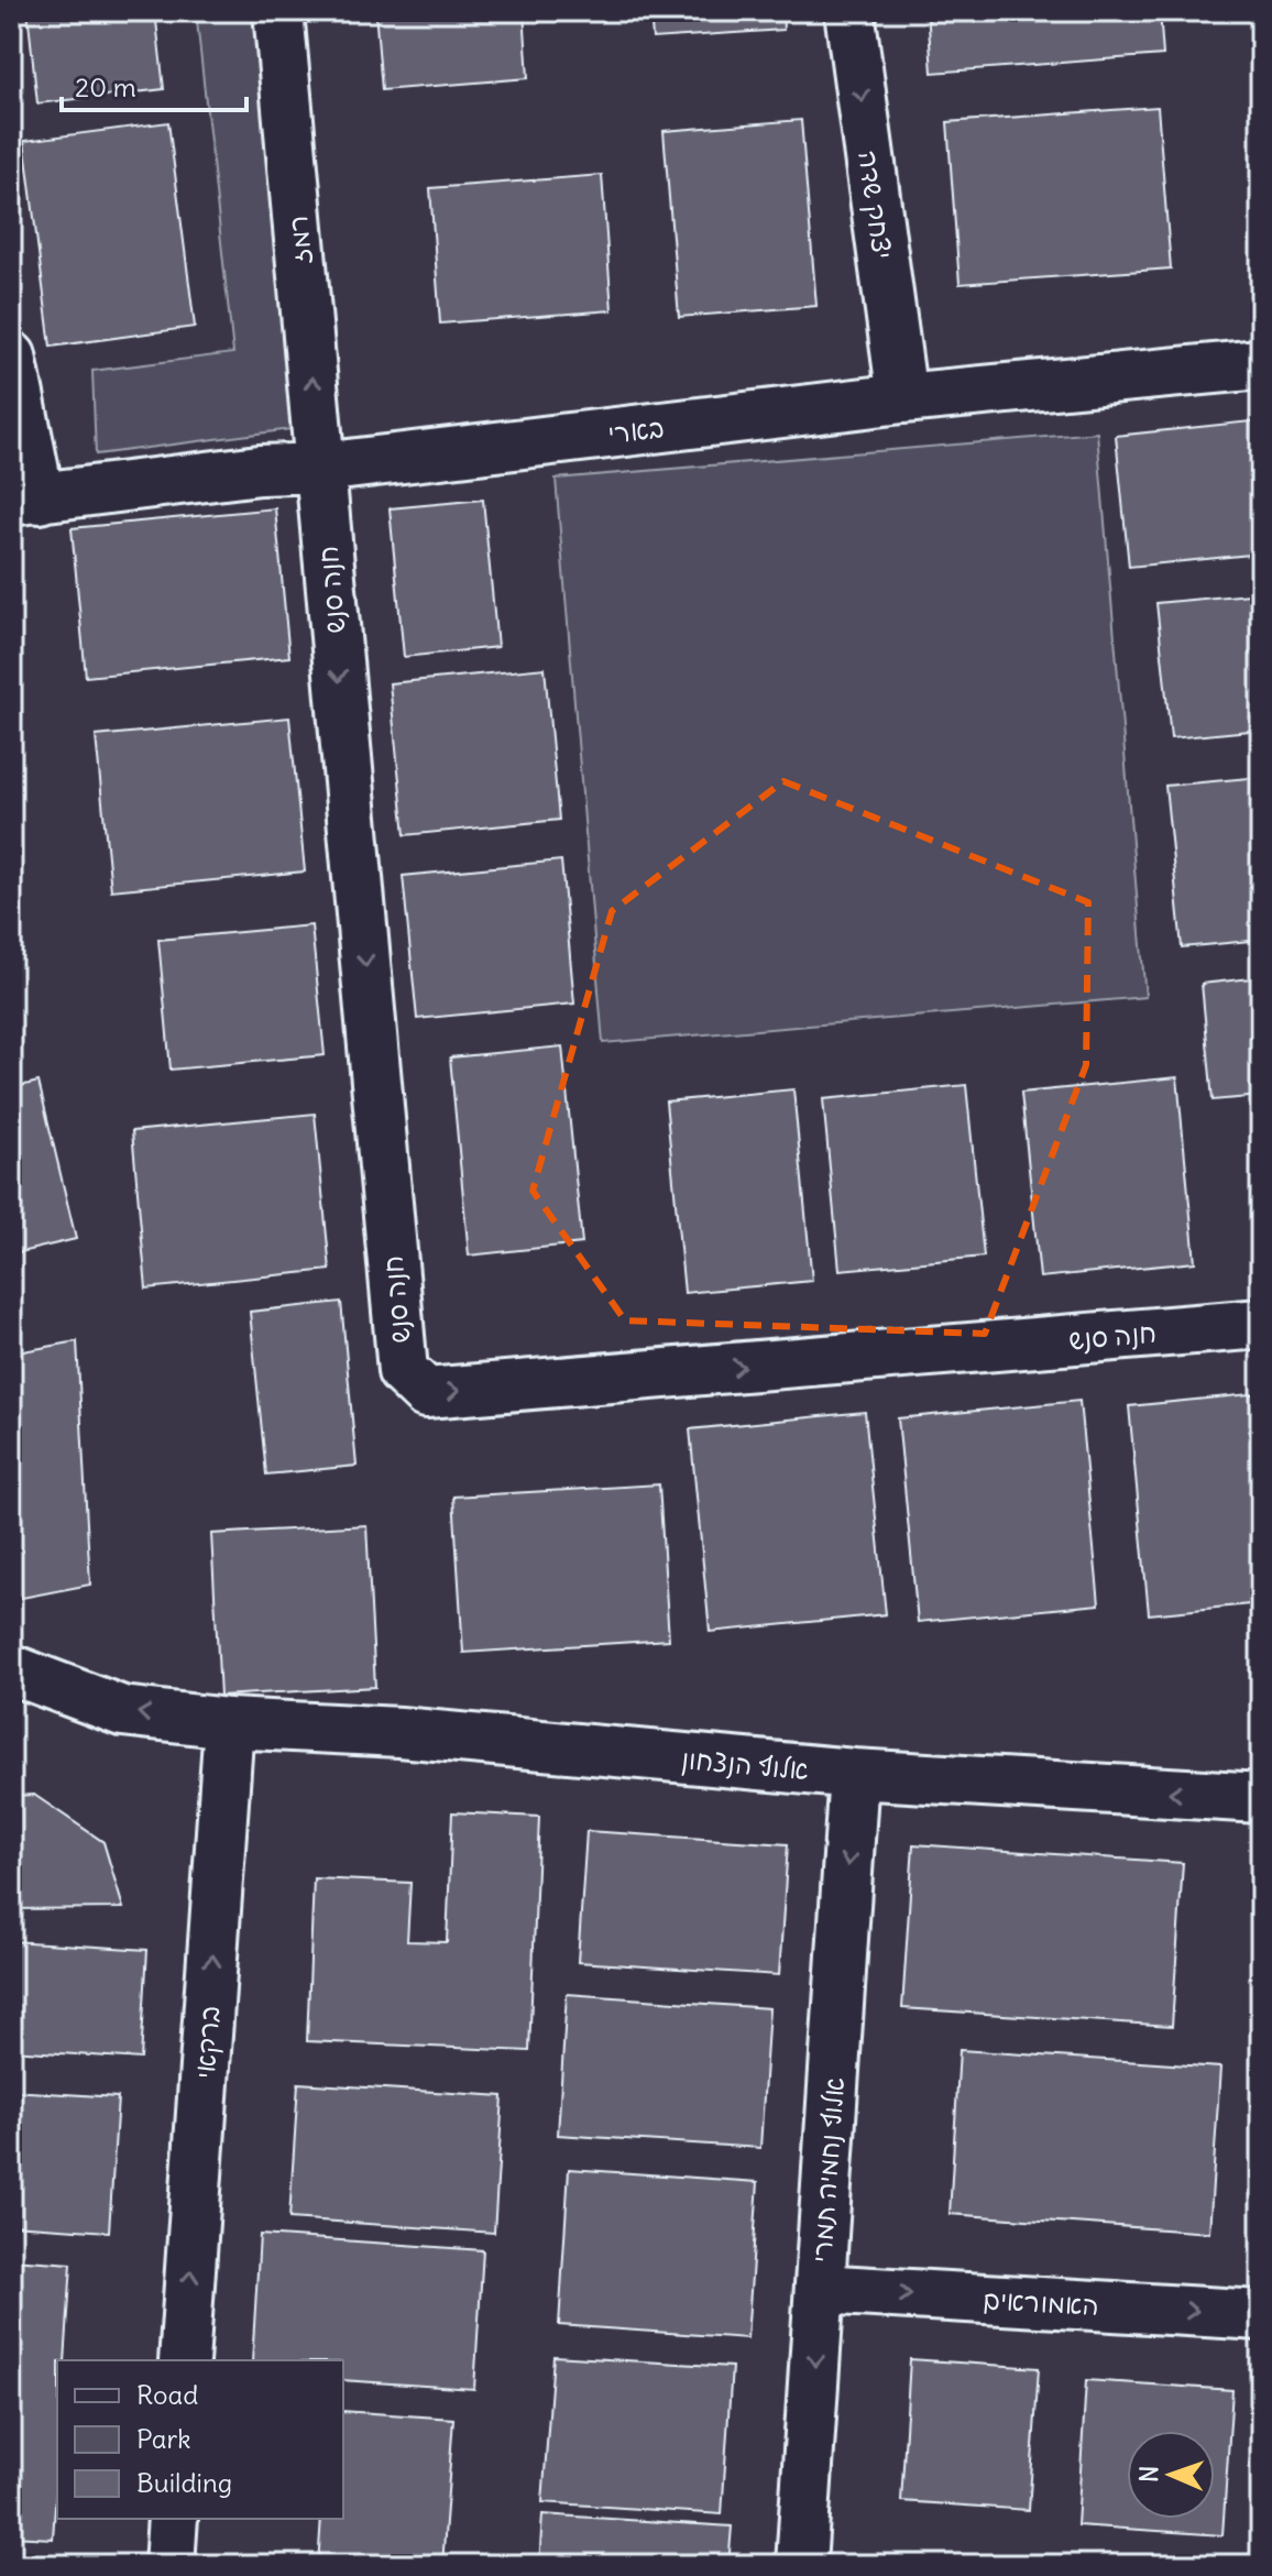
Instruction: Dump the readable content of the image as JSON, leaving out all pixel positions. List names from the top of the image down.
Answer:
{
  "streets": {
    "street": [
      "יצחק שדה",
      "רמז",
      "בארי",
      "חנה סנש",
      "אלוף הנצחון",
      "ברקאי",
      "אלוף נחמיה תמרי",
      "האמוראים"
    ]
  },
  "crossings": [
    ["יצחק שדה", "בארי"],
    ["רמז", "בארי"],
    ["רמז", "חנה סנש"],
    ["בארי", "חנה סנש"],
    ["אלוף הנצחון", "ברקאי"],
    ["אלוף הנצחון", "אלוף נחמיה תמרי"],
    ["אלוף נחמיה תמרי", "האמוראים"]
  ],
  "one_way": [
    "יצחק שדה",
    "אלוף הנצחון",
    "ברקאי",
    "אלוף נחמיה תמרי",
    "האמוראים"
  ],
  "legend": ["Road", "Park", "Building"],
  "scale_bar": "20 m",
  "north": "left"
}
